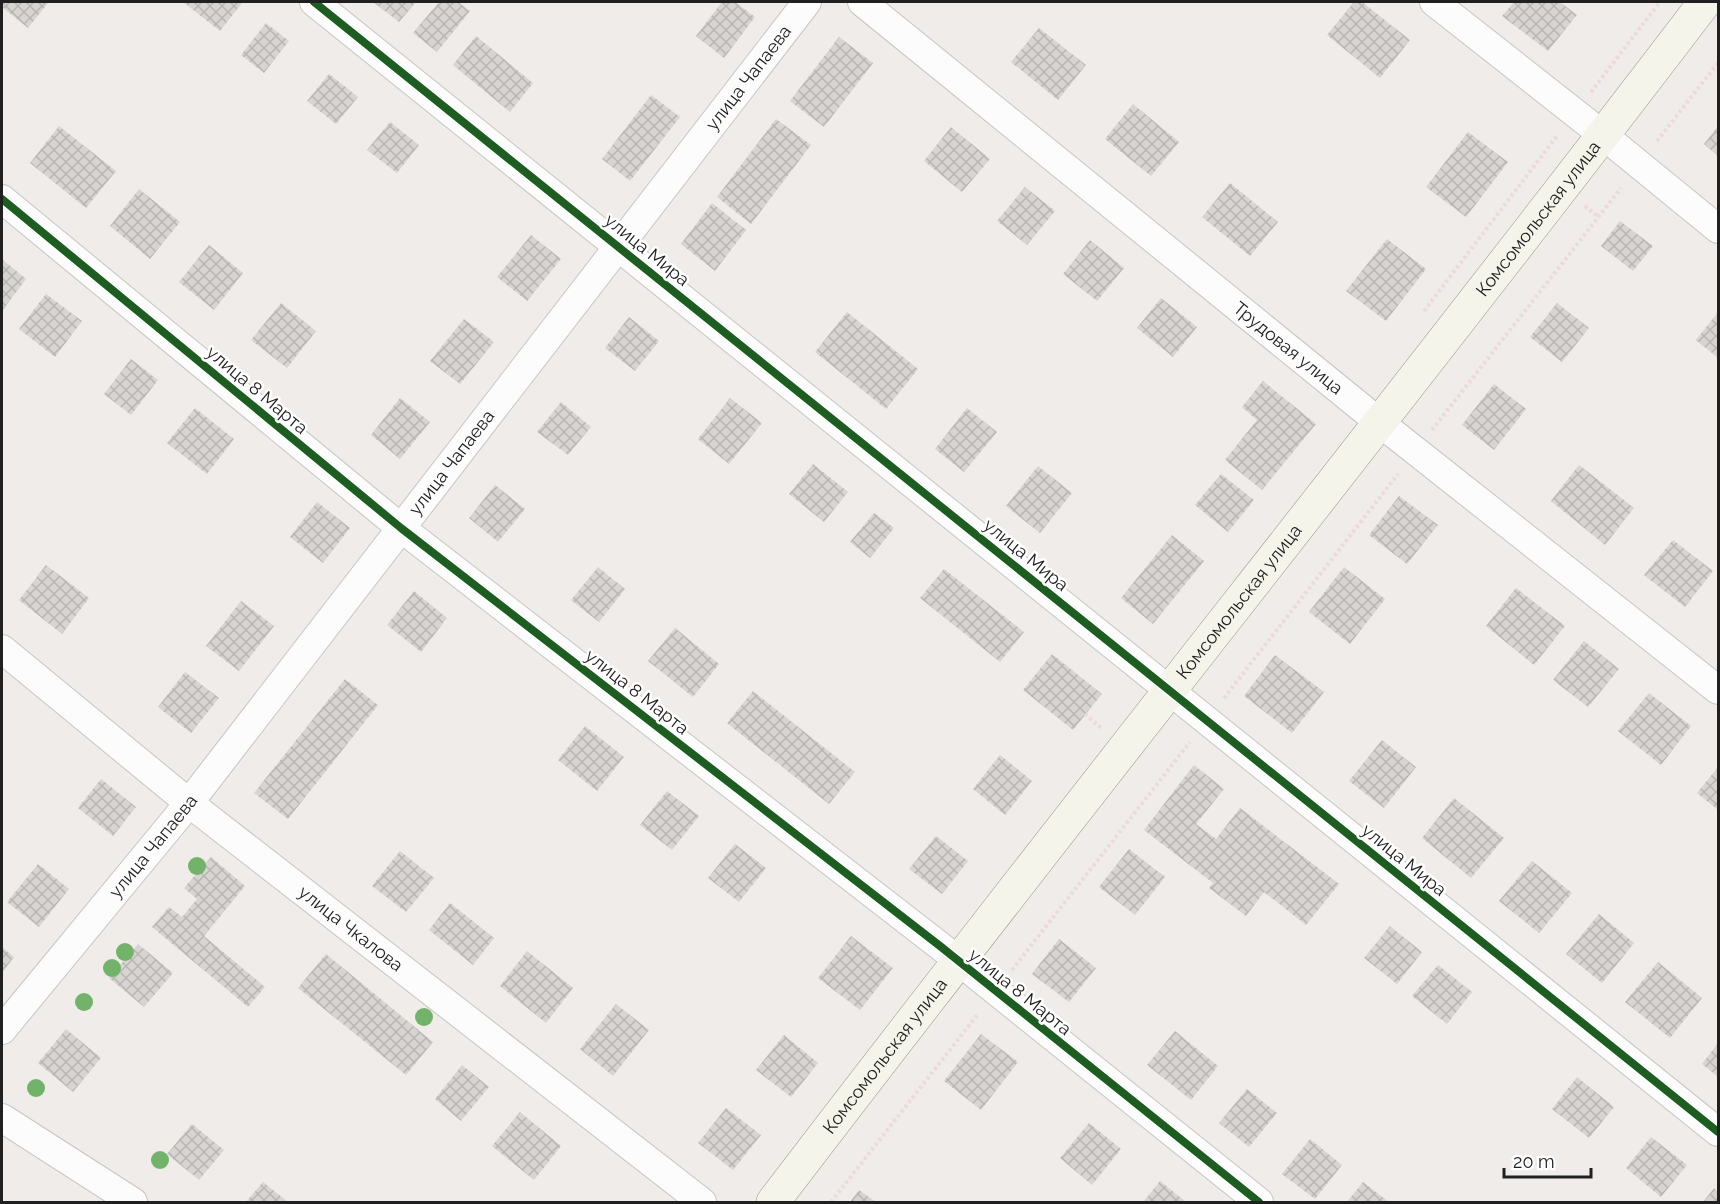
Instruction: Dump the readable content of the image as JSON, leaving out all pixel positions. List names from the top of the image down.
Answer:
{
  "streets": {
    "street": [
      "улица Чапаева",
      "Комсомольская улица",
      "улица Мира",
      "Трудовая улица",
      "улица 8 Марта",
      "улица Чкалова"
    ]
  },
  "crossings": [
    ["улица Чапаева", "улица Мира"],
    ["улица Чапаева", "улица 8 Марта"],
    ["улица Чапаева", "улица Чкалова"],
    ["Комсомольская улица", "улица Мира"],
    ["Комсомольская улица", "Трудовая улица"],
    ["Комсомольская улица", "улица 8 Марта"]
  ],
  "scale_bar": "20 m"
}
